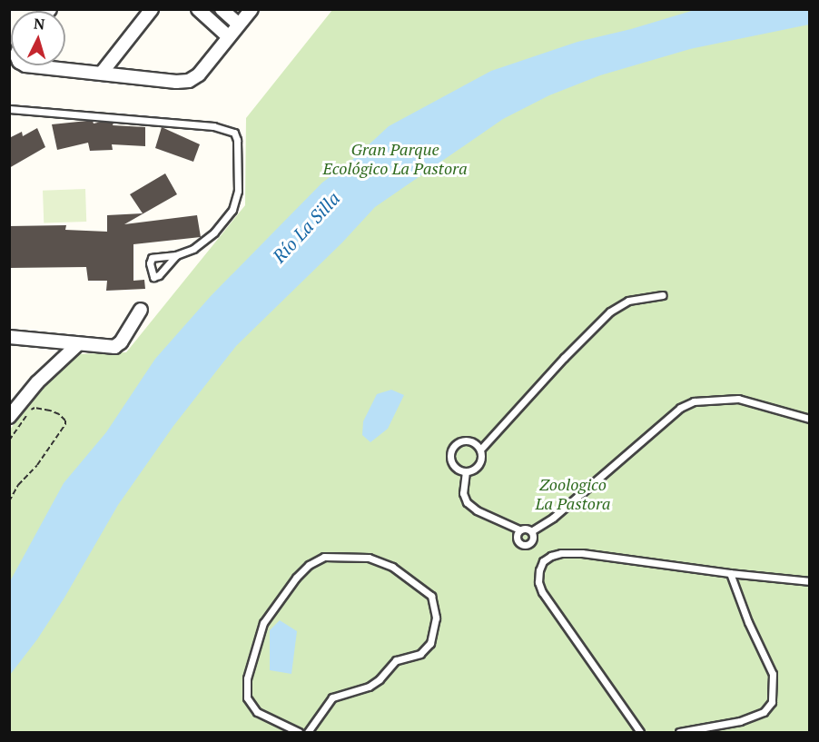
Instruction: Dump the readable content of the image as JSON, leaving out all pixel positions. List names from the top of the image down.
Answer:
{
  "water": ["Río La Silla"],
  "parks": ["Gran Parque Ecológico La Pastora", "Zoologico La Pastora"],
  "north": "top"
}
